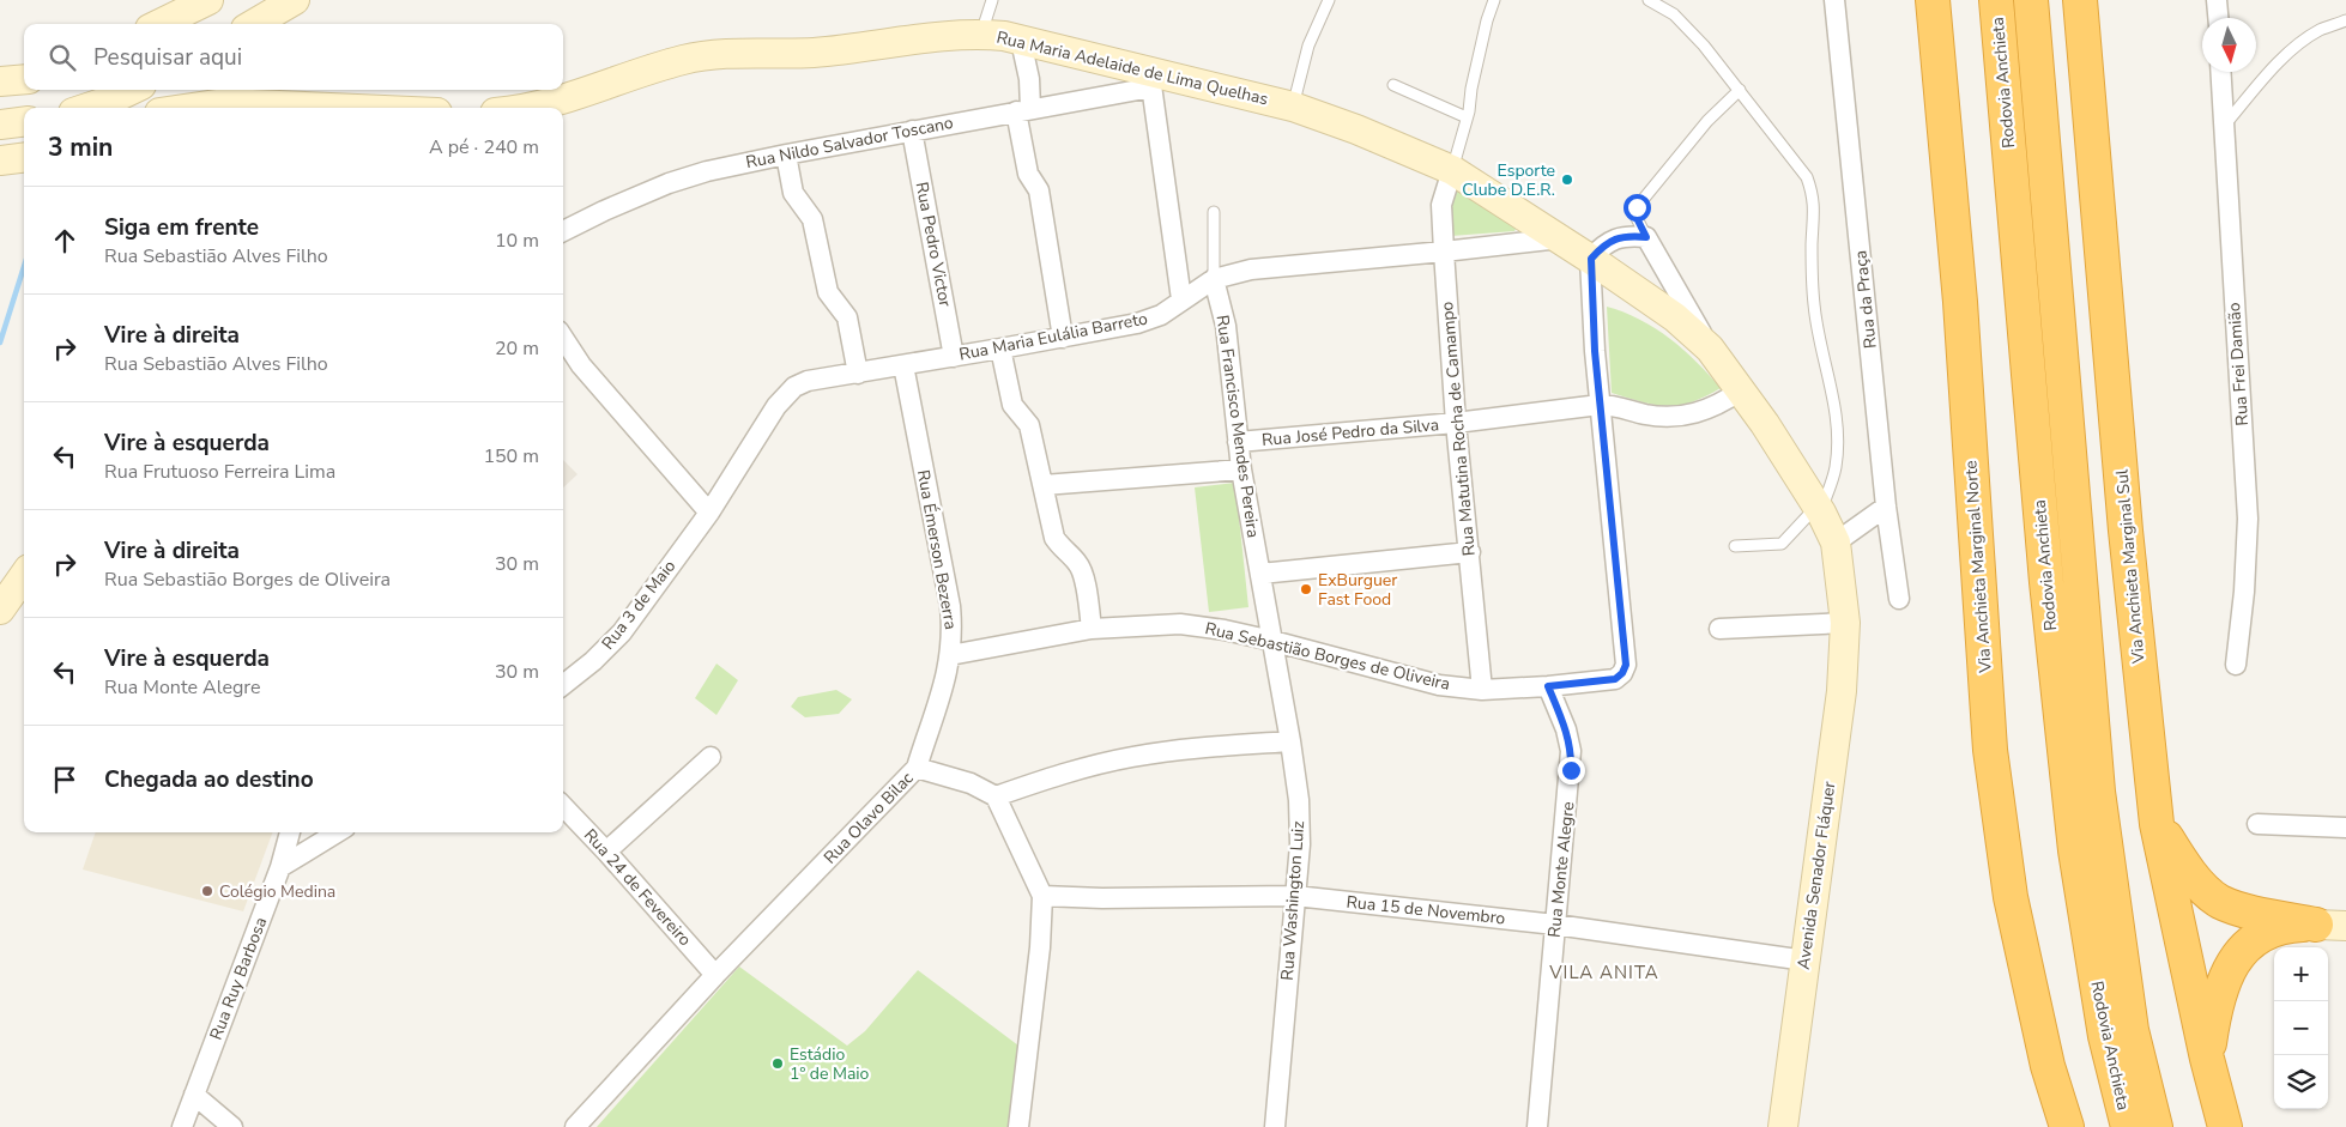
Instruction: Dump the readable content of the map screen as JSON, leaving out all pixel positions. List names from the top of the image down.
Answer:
{
  "streets": {
    "highway": ["Rodovia Anchieta", "Via Anchieta Marginal Norte", "Via Anchieta Marginal Sul"],
    "street": [
      "Rua Maria Adelaide de Lima Quelhas",
      "Rua Nildo Salvador Toscano",
      "Rua Pedro Victor",
      "Rua da Praça",
      "Rua Maria Eulália Barreto",
      "Rua Frei Damião",
      "Rua Francisco Mendes Pereira",
      "Rua Matutina Rocha de Camampo",
      "Rua José Pedro da Silva",
      "Rua Émerson Bezerra",
      "Rua 3 de Maio",
      "Rua Sebastião Borges de Oliveira",
      "Rua Olavo Bilac",
      "Rua Monte Alegre",
      "Avenida Senador Fláquer",
      "Rua 24 de Fevereiro",
      "Rua Washington Luiz",
      "Rua 15 de Novembro",
      "Rua Ruy Barbosa"
    ]
  },
  "crossings": [
    ["Rua Maria Adelaide de Lima Quelhas", "Rua Nildo Salvador Toscano"],
    ["Rua Maria Adelaide de Lima Quelhas", "Rua Maria Eulália Barreto"],
    ["Rua Maria Adelaide de Lima Quelhas", "Rua Matutina Rocha de Camampo"],
    ["Rua Maria Adelaide de Lima Quelhas", "Rua José Pedro da Silva"],
    ["Rua Maria Adelaide de Lima Quelhas", "Avenida Senador Fláquer"],
    ["Rua Nildo Salvador Toscano", "Rua Pedro Victor"],
    ["Rua Pedro Victor", "Rua Maria Eulália Barreto"],
    ["Rua Maria Eulália Barreto", "Rua Francisco Mendes Pereira"],
    ["Rua Maria Eulália Barreto", "Rua Matutina Rocha de Camampo"],
    ["Rua Maria Eulália Barreto", "Rua Émerson Bezerra"],
    ["Rua Maria Eulália Barreto", "Rua 3 de Maio"],
    ["Rua Francisco Mendes Pereira", "Rua José Pedro da Silva"],
    ["Rua Francisco Mendes Pereira", "Rua Sebastião Borges de Oliveira"],
    ["Rua Francisco Mendes Pereira", "Rua Washington Luiz"],
    ["Rua Matutina Rocha de Camampo", "Rua José Pedro da Silva"],
    ["Rua Matutina Rocha de Camampo", "Rua Sebastião Borges de Oliveira"],
    ["Rua José Pedro da Silva", "Rua Sebastião Borges de Oliveira"],
    ["Rua Émerson Bezerra", "Rua Sebastião Borges de Oliveira"],
    ["Rua Émerson Bezerra", "Rua Olavo Bilac"],
    ["Rua Sebastião Borges de Oliveira", "Rua Monte Alegre"],
    ["Rua Sebastião Borges de Oliveira", "Rua Washington Luiz"],
    ["Rua Olavo Bilac", "Rua 24 de Fevereiro"],
    ["Rua Monte Alegre", "Rua 15 de Novembro"],
    ["Avenida Senador Fláquer", "Rua 15 de Novembro"],
    ["Rua Washington Luiz", "Rua 15 de Novembro"]
  ],
  "districts": ["VILA ANITA"],
  "places": [
    "Esporte Clube D.E.R.",
    "ExBurguer Fast Food",
    "Colégio Medina",
    "Estádio 1º de Maio"
  ],
  "north": "bottom",
  "page": {
    "search": "Pesquisar aqui",
    "heading": ["3 min", "A pé · 240 m"],
    "list": [
      ["Siga em frente", "Rua Sebastião Alves Filho", "10 m"],
      ["Vire à direita", "Rua Sebastião Alves Filho", "20 m"],
      ["Vire à esquerda", "Rua Frutuoso Ferreira Lima", "150 m"],
      ["Vire à direita", "Rua Sebastião Borges de Oliveira", "30 m"],
      ["Vire à esquerda", "Rua Monte Alegre", "30 m"],
      "Chegada ao destino"
    ],
    "map_buttons": ["+", "−"]
  }
}
